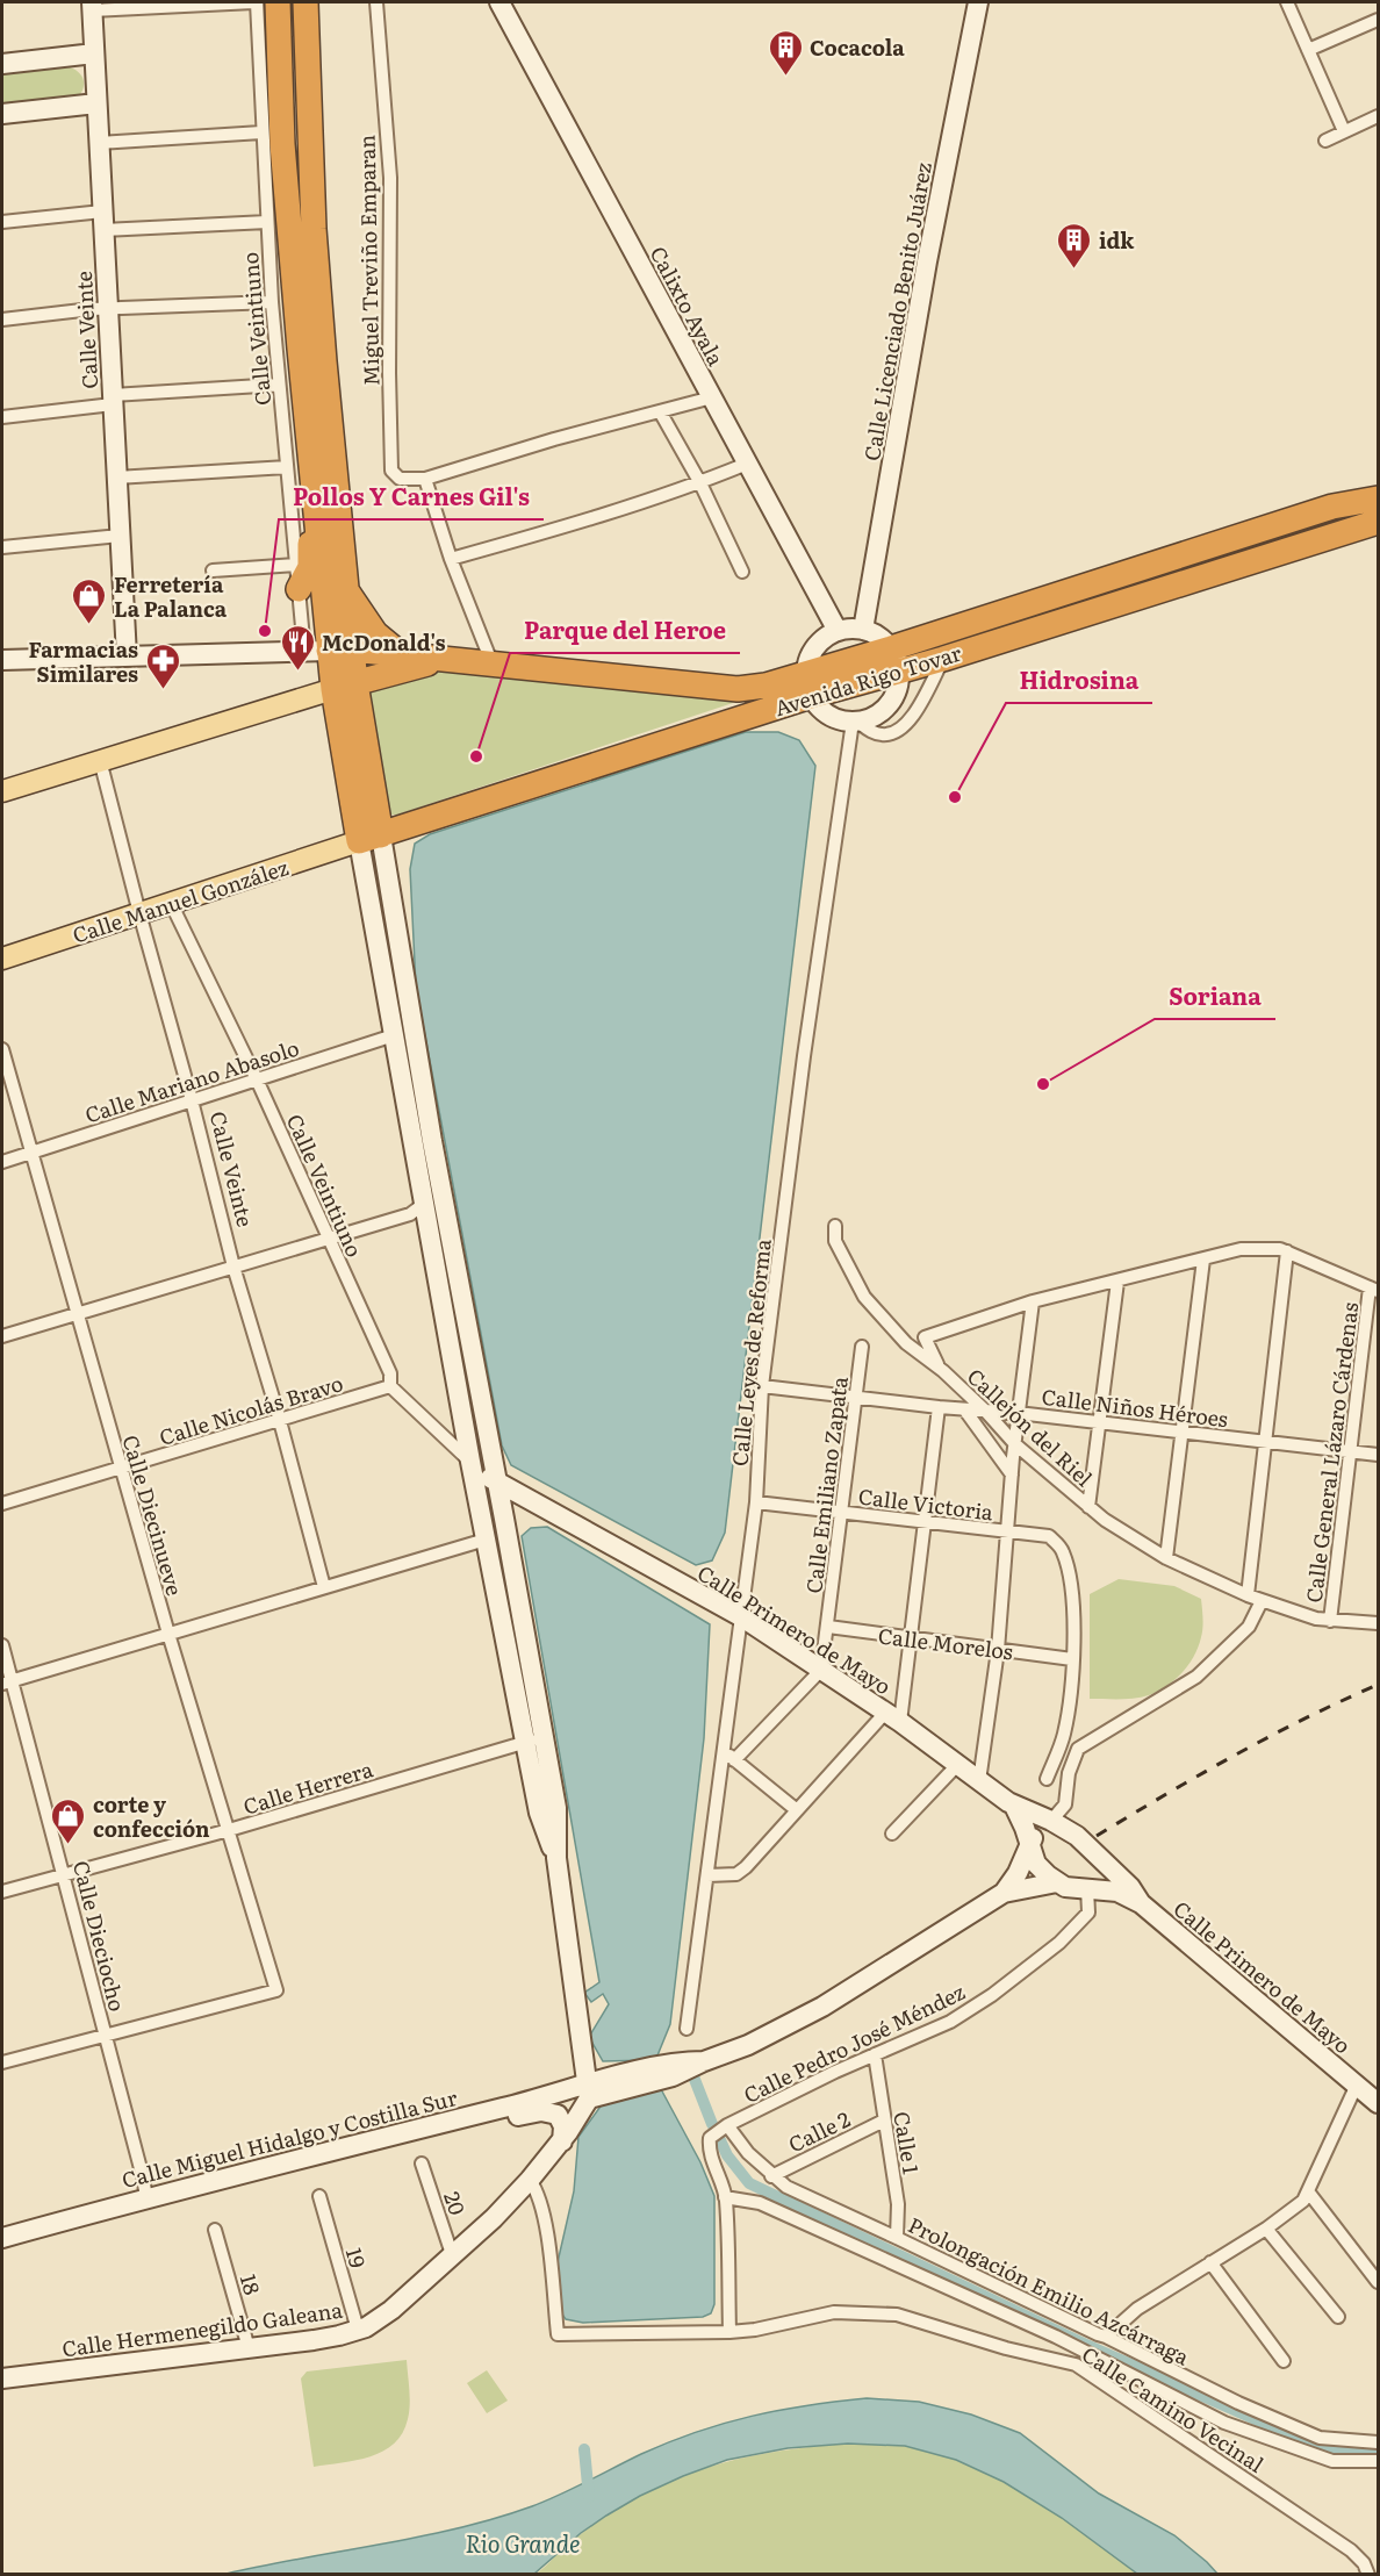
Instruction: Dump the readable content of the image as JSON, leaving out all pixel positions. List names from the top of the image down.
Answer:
{
  "streets": {
    "highway": ["Avenida Rigo Tovar"],
    "main road": [
      "Calixto Ayala",
      "Calle Licenciado Benito Juárez",
      "Calle Veinte",
      "Calle Manuel González",
      "Calle Primero de Mayo",
      "Calle Miguel Hidalgo y Costilla Sur",
      "Calle Hermenegildo Galeana"
    ],
    "street": [
      "Miguel Treviño Emparan",
      "Calle Veintiuno",
      "Calle Mariano Abasolo",
      "Calle Leyes de Reforma",
      "Calle Niños Héroes",
      "Calle Nicolás Bravo",
      "Callejón del Riel",
      "Calle General Lázaro Cárdenas",
      "Calle Emiliano Zapata",
      "Calle Victoria",
      "Calle Diecinueve",
      "Calle Morelos",
      "Calle Herrera",
      "Calle Dieciocho",
      "Calle Pedro José Méndez",
      "Calle 2",
      "Calle 1",
      "20",
      "19",
      "18",
      "Prolongación Emilio Azcárraga",
      "Calle Camino Vecinal"
    ]
  },
  "crossings": [
    ["Calle Veintiuno", "Avenida Rigo Tovar"],
    ["Calle Veintiuno", "Calle Manuel González"],
    ["Calle Veintiuno", "Calle Mariano Abasolo"],
    ["Calle Veintiuno", "Calle Nicolás Bravo"],
    ["Calle Veinte", "Calle Manuel González"],
    ["Calle Veinte", "Calle Mariano Abasolo"],
    ["Calle Veinte", "Calle Nicolás Bravo"],
    ["Avenida Rigo Tovar", "Calle Manuel González"],
    ["Calle Mariano Abasolo", "Calle Diecinueve"],
    ["Calle Leyes de Reforma", "Calle Niños Héroes"],
    ["Calle Leyes de Reforma", "Calle Victoria"],
    ["Calle Leyes de Reforma", "Calle Primero de Mayo"],
    ["Calle Niños Héroes", "Callejón del Riel"],
    ["Calle Niños Héroes", "Calle General Lázaro Cárdenas"],
    ["Calle Niños Héroes", "Calle Emiliano Zapata"],
    ["Calle Nicolás Bravo", "Calle Diecinueve"],
    ["Callejón del Riel", "Calle General Lázaro Cárdenas"],
    ["Calle Emiliano Zapata", "Calle Victoria"],
    ["Calle Emiliano Zapata", "Calle Primero de Mayo"],
    ["Calle Emiliano Zapata", "Calle Morelos"],
    ["Calle Victoria", "Calle Morelos"],
    ["Calle Diecinueve", "Calle Herrera"],
    ["Calle Diecinueve", "Calle Dieciocho"],
    ["Calle Primero de Mayo", "Calle Pedro José Méndez"],
    ["Calle Primero de Mayo", "Prolongación Emilio Azcárraga"],
    ["Calle Herrera", "Calle Dieciocho"],
    ["Calle Dieciocho", "Calle Miguel Hidalgo y Costilla Sur"],
    ["Calle Pedro José Méndez", "Calle 1"],
    ["Calle Pedro José Méndez", "Prolongación Emilio Azcárraga"],
    ["Calle 2", "Calle 1"],
    ["Calle 2", "Prolongación Emilio Azcárraga"],
    ["Calle Miguel Hidalgo y Costilla Sur", "Calle Hermenegildo Galeana"],
    ["Calle 1", "Prolongación Emilio Azcárraga"],
    ["20", "Calle Hermenegildo Galeana"],
    ["19", "Calle Hermenegildo Galeana"],
    ["18", "Calle Hermenegildo Galeana"],
    ["Calle Hermenegildo Galeana", "Calle Camino Vecinal"]
  ],
  "water": ["Rio Grande"],
  "places": {
    "building": ["Cocacola", "idk"],
    "shop": ["Ferretería La Palanca", "corte y confección"],
    "other": [
      "Pollos Y Carnes Gil's",
      "Parque del Heroe",
      "Hidrosina",
      "Soriana"
    ],
    "restaurant": ["McDonald's"],
    "pharmacy": ["Farmacias Similares"]
  }
}
